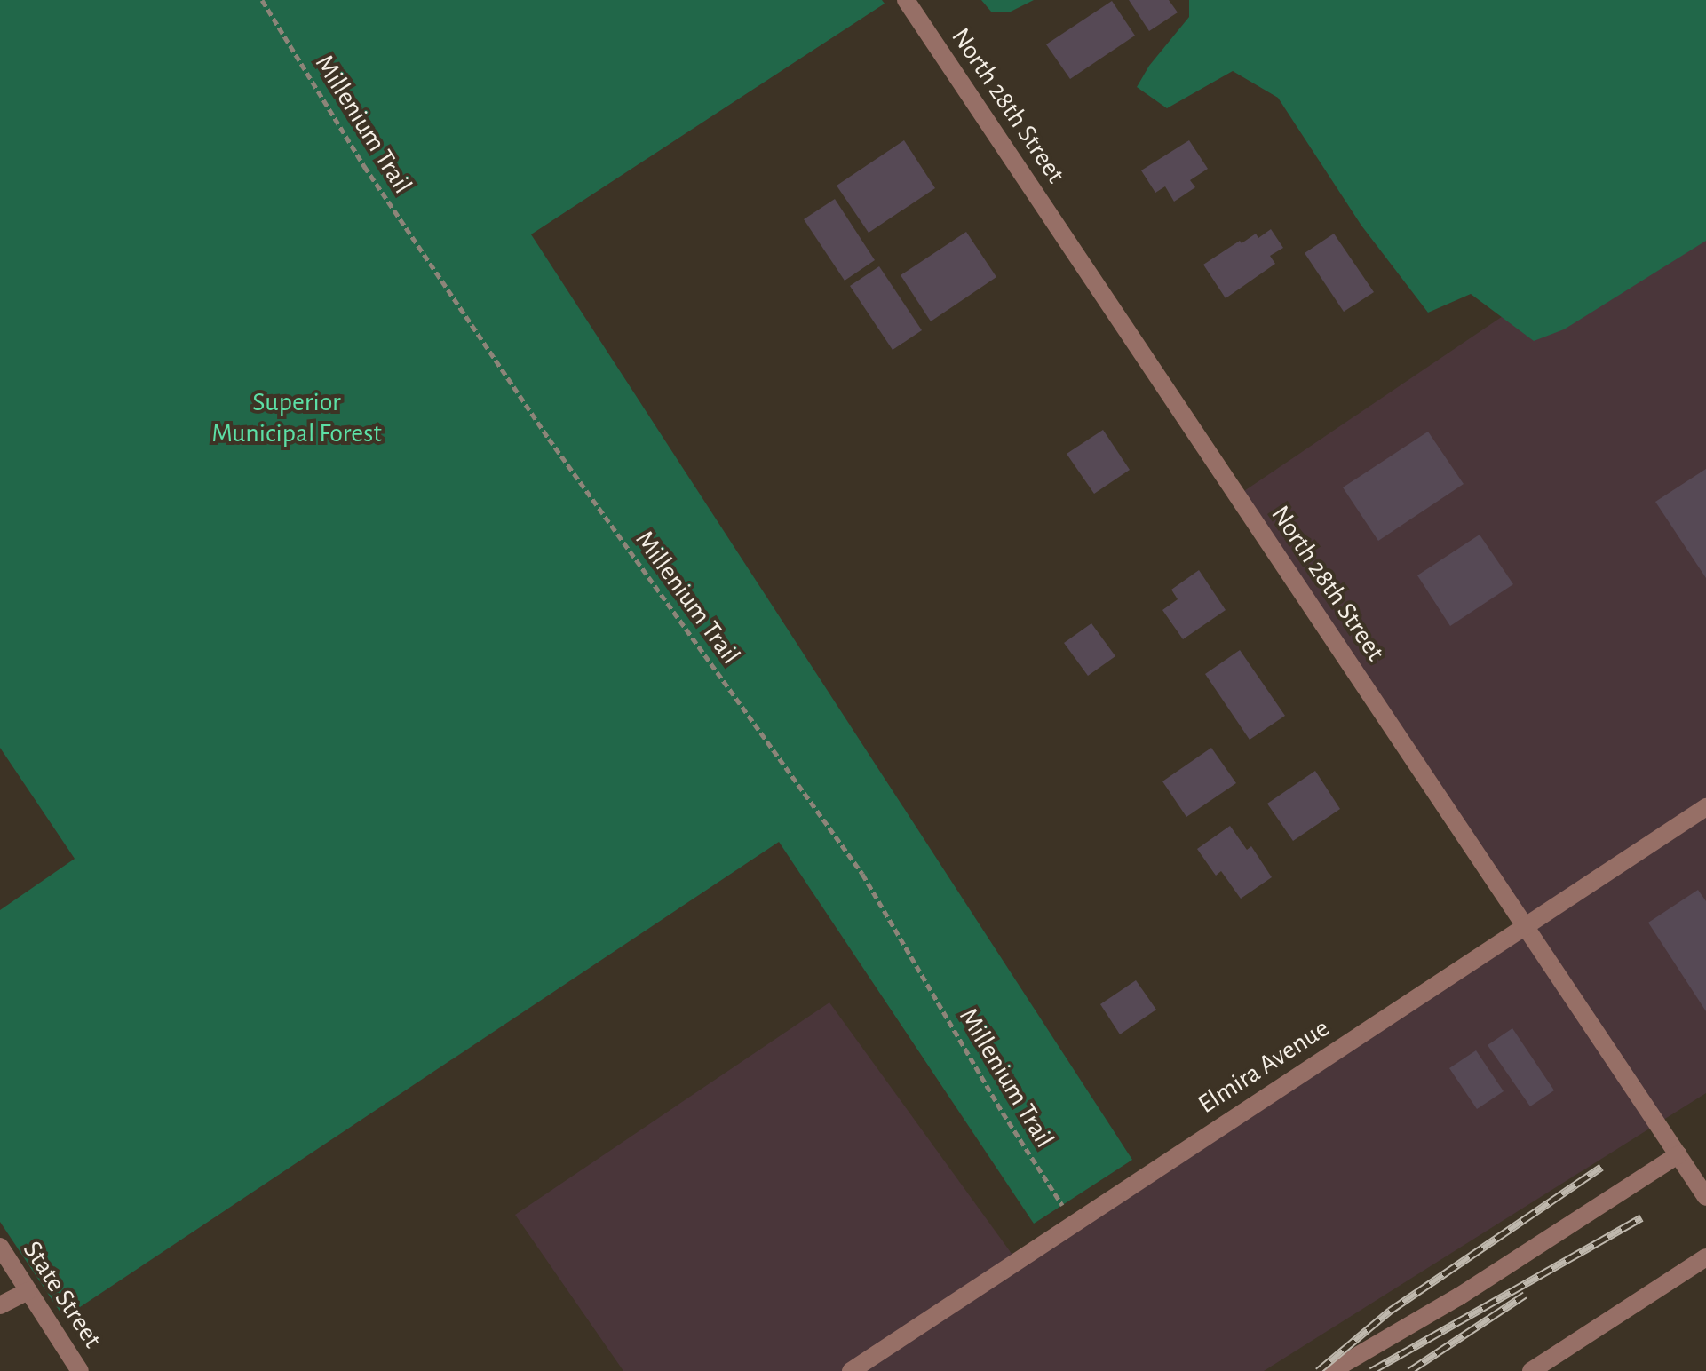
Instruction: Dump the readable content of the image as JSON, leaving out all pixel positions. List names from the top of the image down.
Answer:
{
  "streets": {
    "street": ["North 28th Street", "Elmira Avenue", "State Street"],
    "path": ["Millenium Trail"]
  },
  "crossings": [
    ["North 28th Street", "Elmira Avenue"],
    ["Millenium Trail", "Elmira Avenue"]
  ],
  "parks": ["Superior Municipal Forest"]
}
